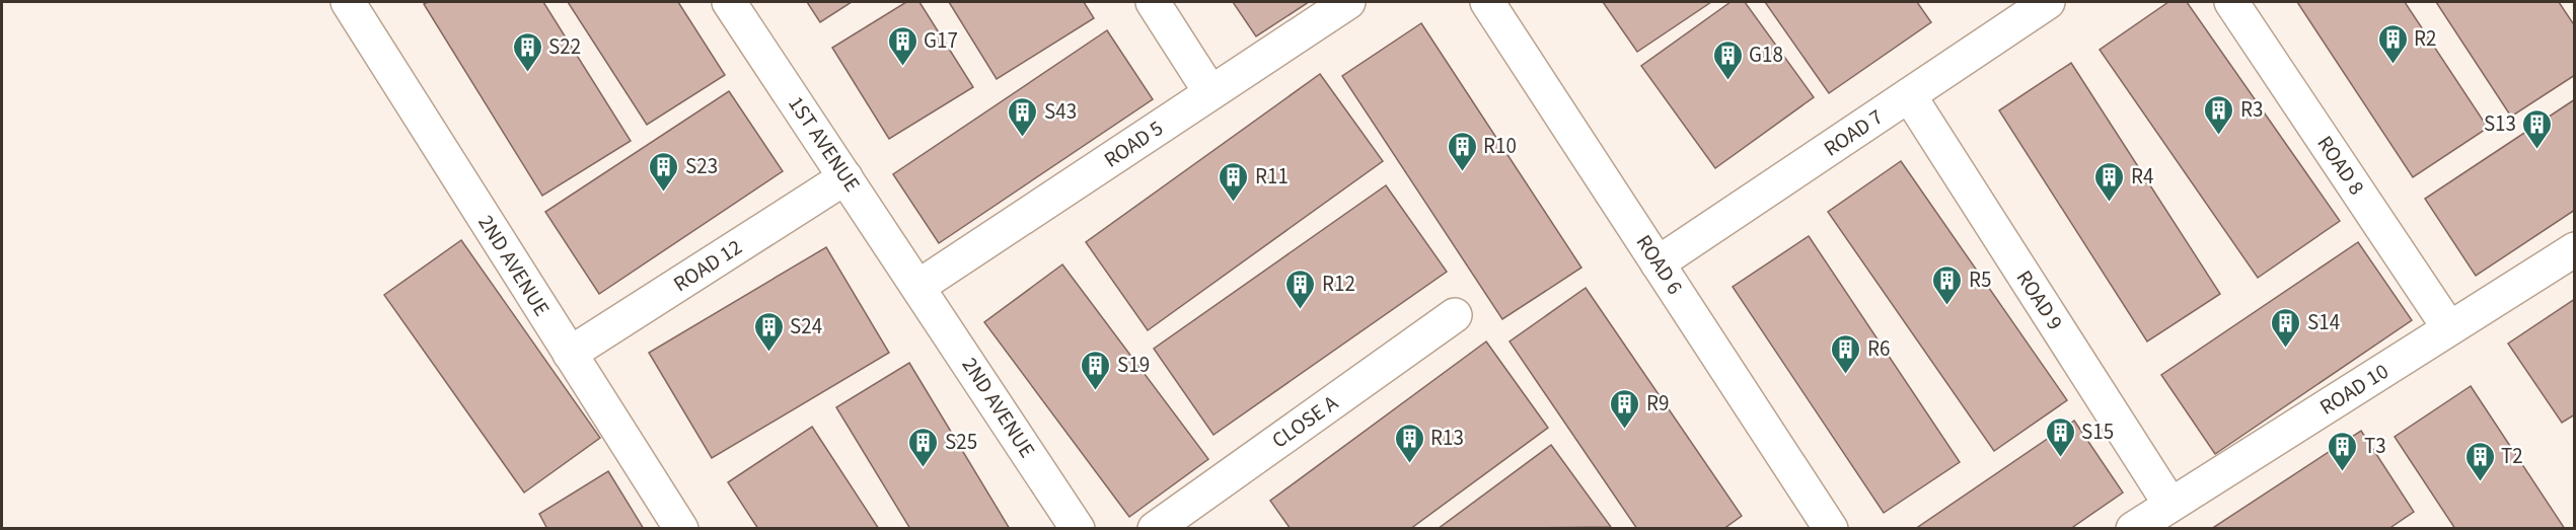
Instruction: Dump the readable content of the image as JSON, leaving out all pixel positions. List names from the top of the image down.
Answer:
{
  "streets": {
    "street": [
      "ROAD 7",
      "1ST AVENUE",
      "ROAD 5",
      "ROAD 8",
      "ROAD 6",
      "2ND AVENUE",
      "ROAD 12",
      "ROAD 9",
      "ROAD 10",
      "CLOSE A"
    ]
  },
  "crossings": [
    ["ROAD 7", "ROAD 6"],
    ["ROAD 7", "ROAD 9"],
    ["1ST AVENUE", "ROAD 5"],
    ["1ST AVENUE", "2ND AVENUE"],
    ["1ST AVENUE", "ROAD 12"],
    ["ROAD 5", "2ND AVENUE"],
    ["ROAD 8", "ROAD 10"],
    ["2ND AVENUE", "ROAD 12"],
    ["ROAD 9", "ROAD 10"]
  ],
  "places": {
    "building": [
      "R2",
      "G17",
      "S22",
      "G18",
      "R3",
      "S43",
      "S13",
      "R10",
      "S23",
      "R11",
      "R4",
      "R5",
      "R12",
      "S14",
      "S24",
      "R6",
      "S19",
      "R9",
      "S15",
      "R13",
      "S25",
      "T3",
      "T2"
    ]
  }
}
